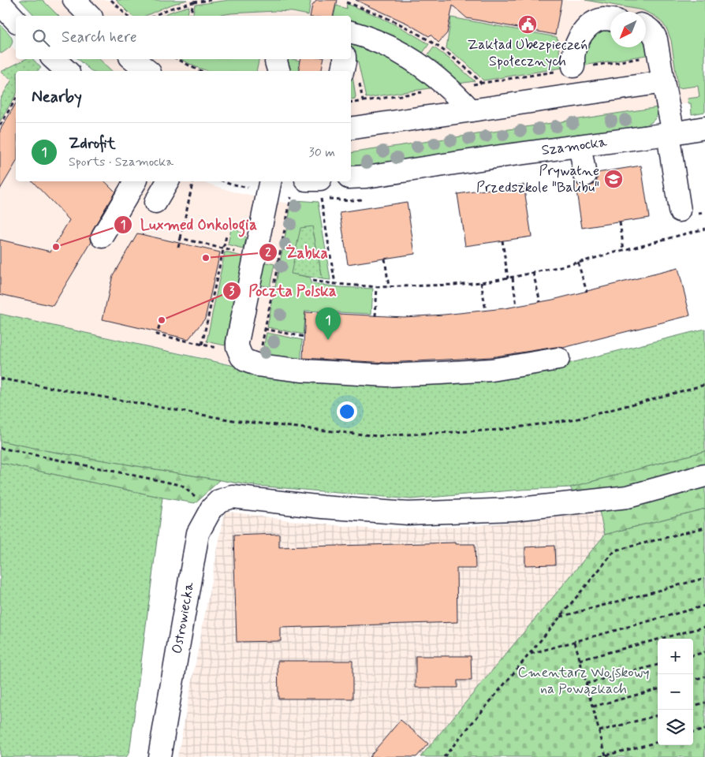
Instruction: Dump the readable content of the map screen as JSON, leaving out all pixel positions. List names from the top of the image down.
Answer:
{
  "streets": {
    "street": ["Szamocka", "Ostrowiecka"]
  },
  "parks": ["Cmentarz Wojskowy na Powązkach"],
  "places": {
    "public building": ["Zakład Ubezpieczeń Społecznych"],
    "school or university": ["Prywatne Przedszkole \"Balibu\""],
    "other": ["Luxmed Onkologia", "Żabka", "Poczta Polska"]
  },
  "north": "bottom left",
  "page": {
    "search": "Search here",
    "heading": "Nearby",
    "list": [
      {
        "mark": "1",
        "name": "Zdrofit",
        "note": "Sports · Szamocka",
        "value": "30 m"
      }
    ],
    "pins": "1",
    "map_buttons": ["+", "−"]
  }
}
